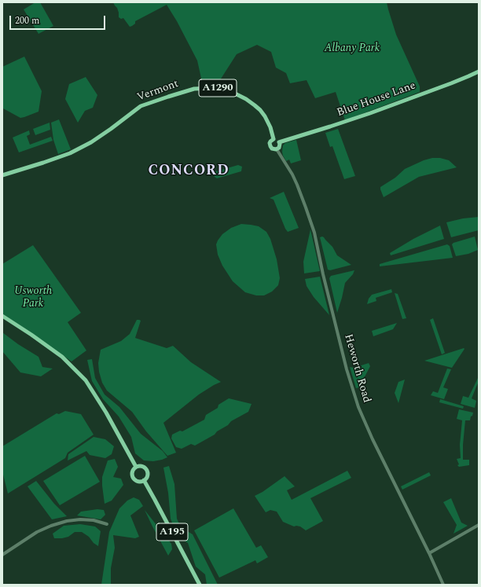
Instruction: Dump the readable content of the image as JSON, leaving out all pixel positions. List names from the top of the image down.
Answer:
{
  "streets": {
    "main road": [
      "A1290",
      "Vermont",
      "Blue House Lane",
      "A195"
    ],
    "street": ["Heworth Road"]
  },
  "crossings": [
    ["A1290", "Vermont"],
    ["A1290", "Blue House Lane"],
    ["A1290", "Heworth Road"],
    ["Vermont", "Blue House Lane"],
    ["Vermont", "Heworth Road"],
    ["Blue House Lane", "Heworth Road"]
  ],
  "districts": ["CONCORD"],
  "parks": ["Albany Park", "Usworth Park"],
  "scale_bar": "200 m"
}
